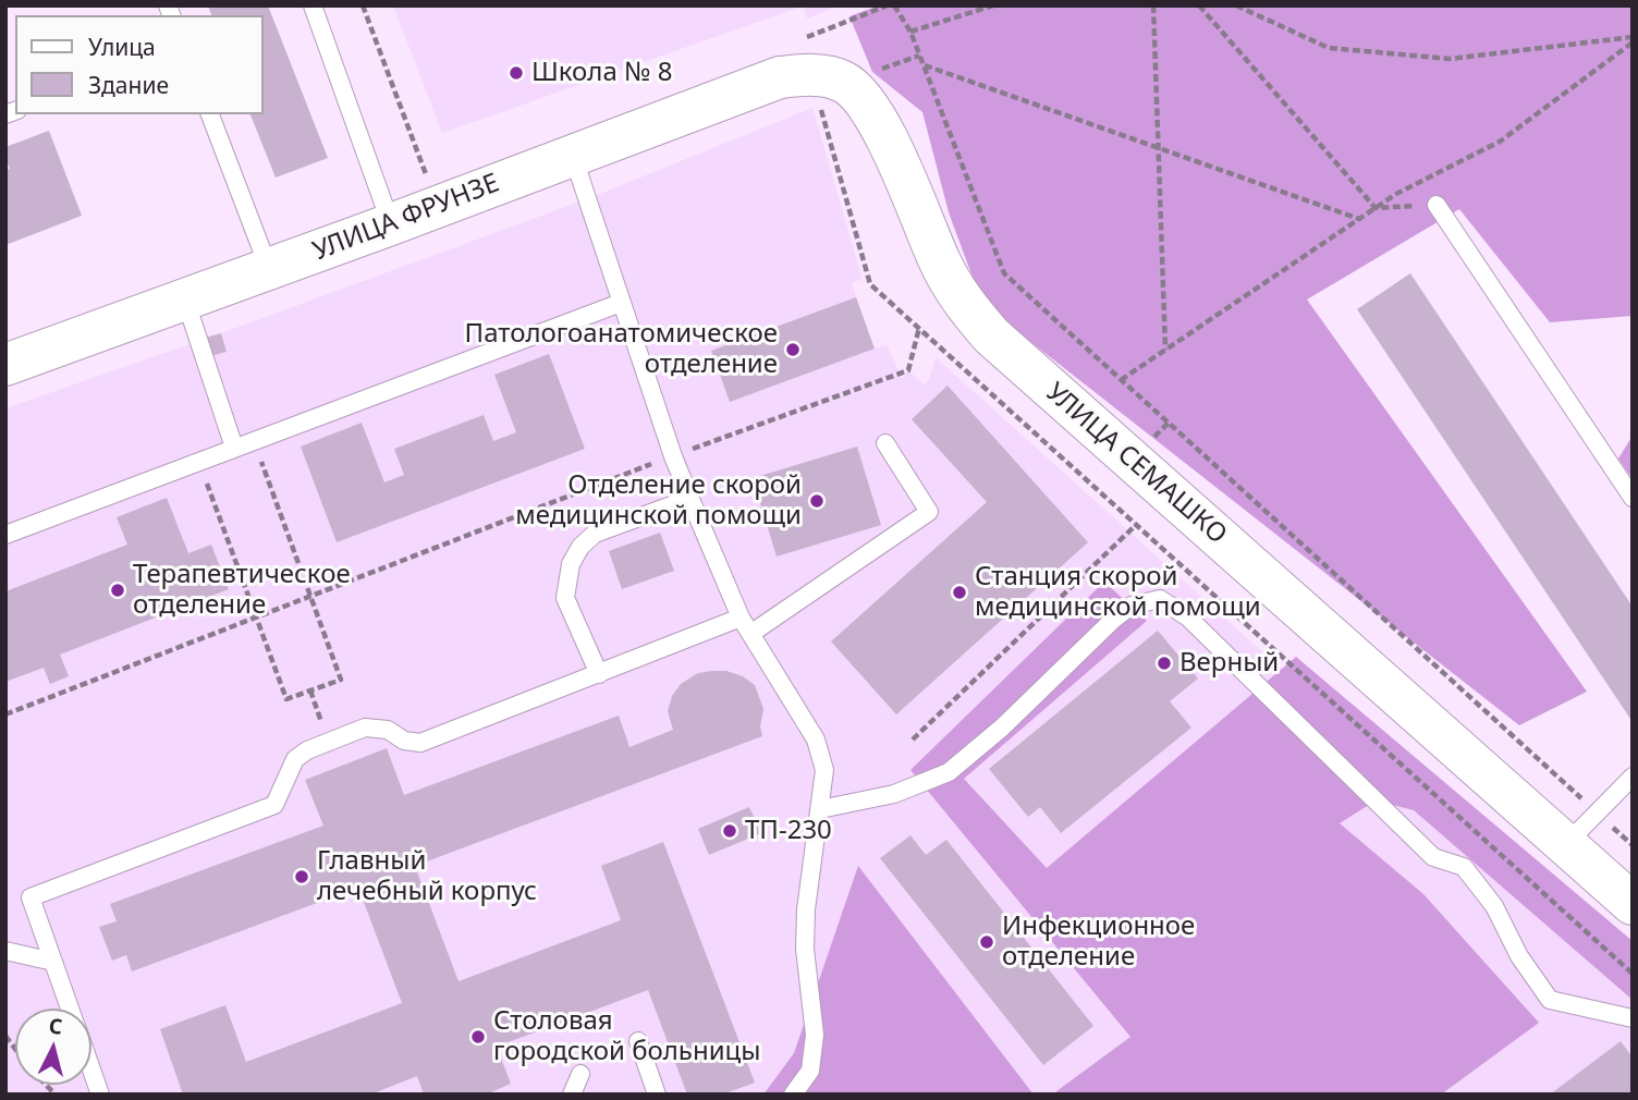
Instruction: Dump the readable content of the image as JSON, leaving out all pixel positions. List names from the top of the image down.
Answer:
{
  "streets": {
    "street": ["УЛИЦА ФРУНЗЕ", "УЛИЦА СЕМАШКО"]
  },
  "crossings": [
    ["УЛИЦА ФРУНЗЕ", "УЛИЦА СЕМАШКО"]
  ],
  "places": [
    "Школа № 8",
    "Патологоанатомическое отделение",
    "Отделение скорой медицинской помощи",
    "Терапевтическое отделение",
    "Станция скорой медицинской помощи",
    "Верный",
    "ТП-230",
    "Главный лечебный корпус",
    "Инфекционное отделение",
    "Столовая городской больницы"
  ],
  "legend": ["Улица", "Здание"],
  "north": "top"
}
